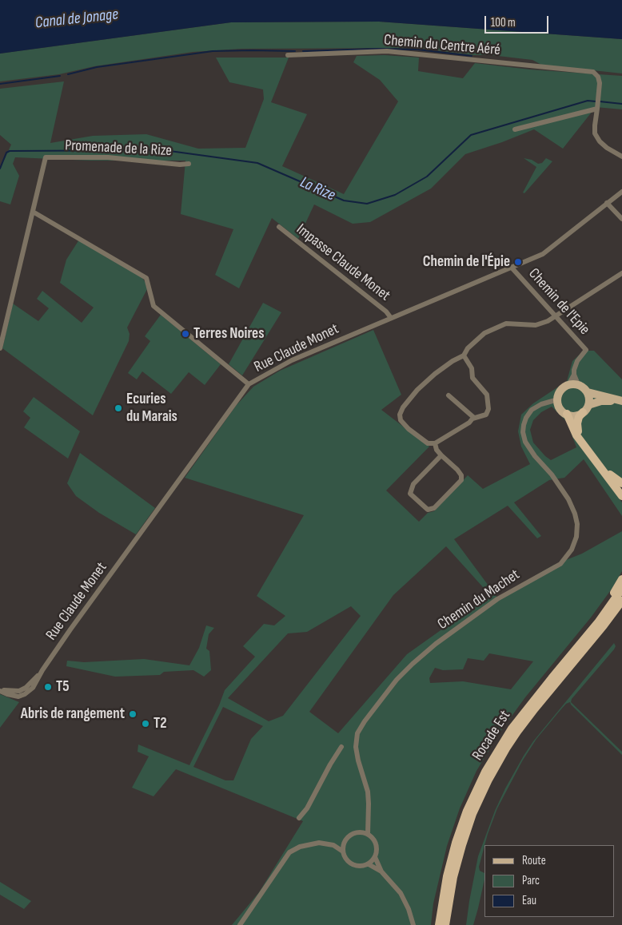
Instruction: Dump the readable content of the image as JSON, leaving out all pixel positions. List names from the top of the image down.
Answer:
{
  "streets": {
    "highway": ["Rocade Est"],
    "street": [
      "Chemin du Centre Aéré",
      "Promenade de la Rize",
      "Impasse Claude Monet",
      "Chemin de l'Epie",
      "Rue Claude Monet",
      "Chemin du Machet"
    ]
  },
  "crossings": [
    ["Impasse Claude Monet", "Rue Claude Monet"],
    ["Chemin de l'Epie", "Rue Claude Monet"],
    ["Chemin de l'Epie", "Chemin du Machet"]
  ],
  "water": ["Canal de Jonage", "La Rize"],
  "places": [
    "Chemin de l'Épie",
    "Terres Noires",
    "Ecuries du Marais",
    "T5",
    "Abris de rangement",
    "T2"
  ],
  "legend": ["Route", "Parc", "Eau"],
  "scale_bar": "100 m"
}
